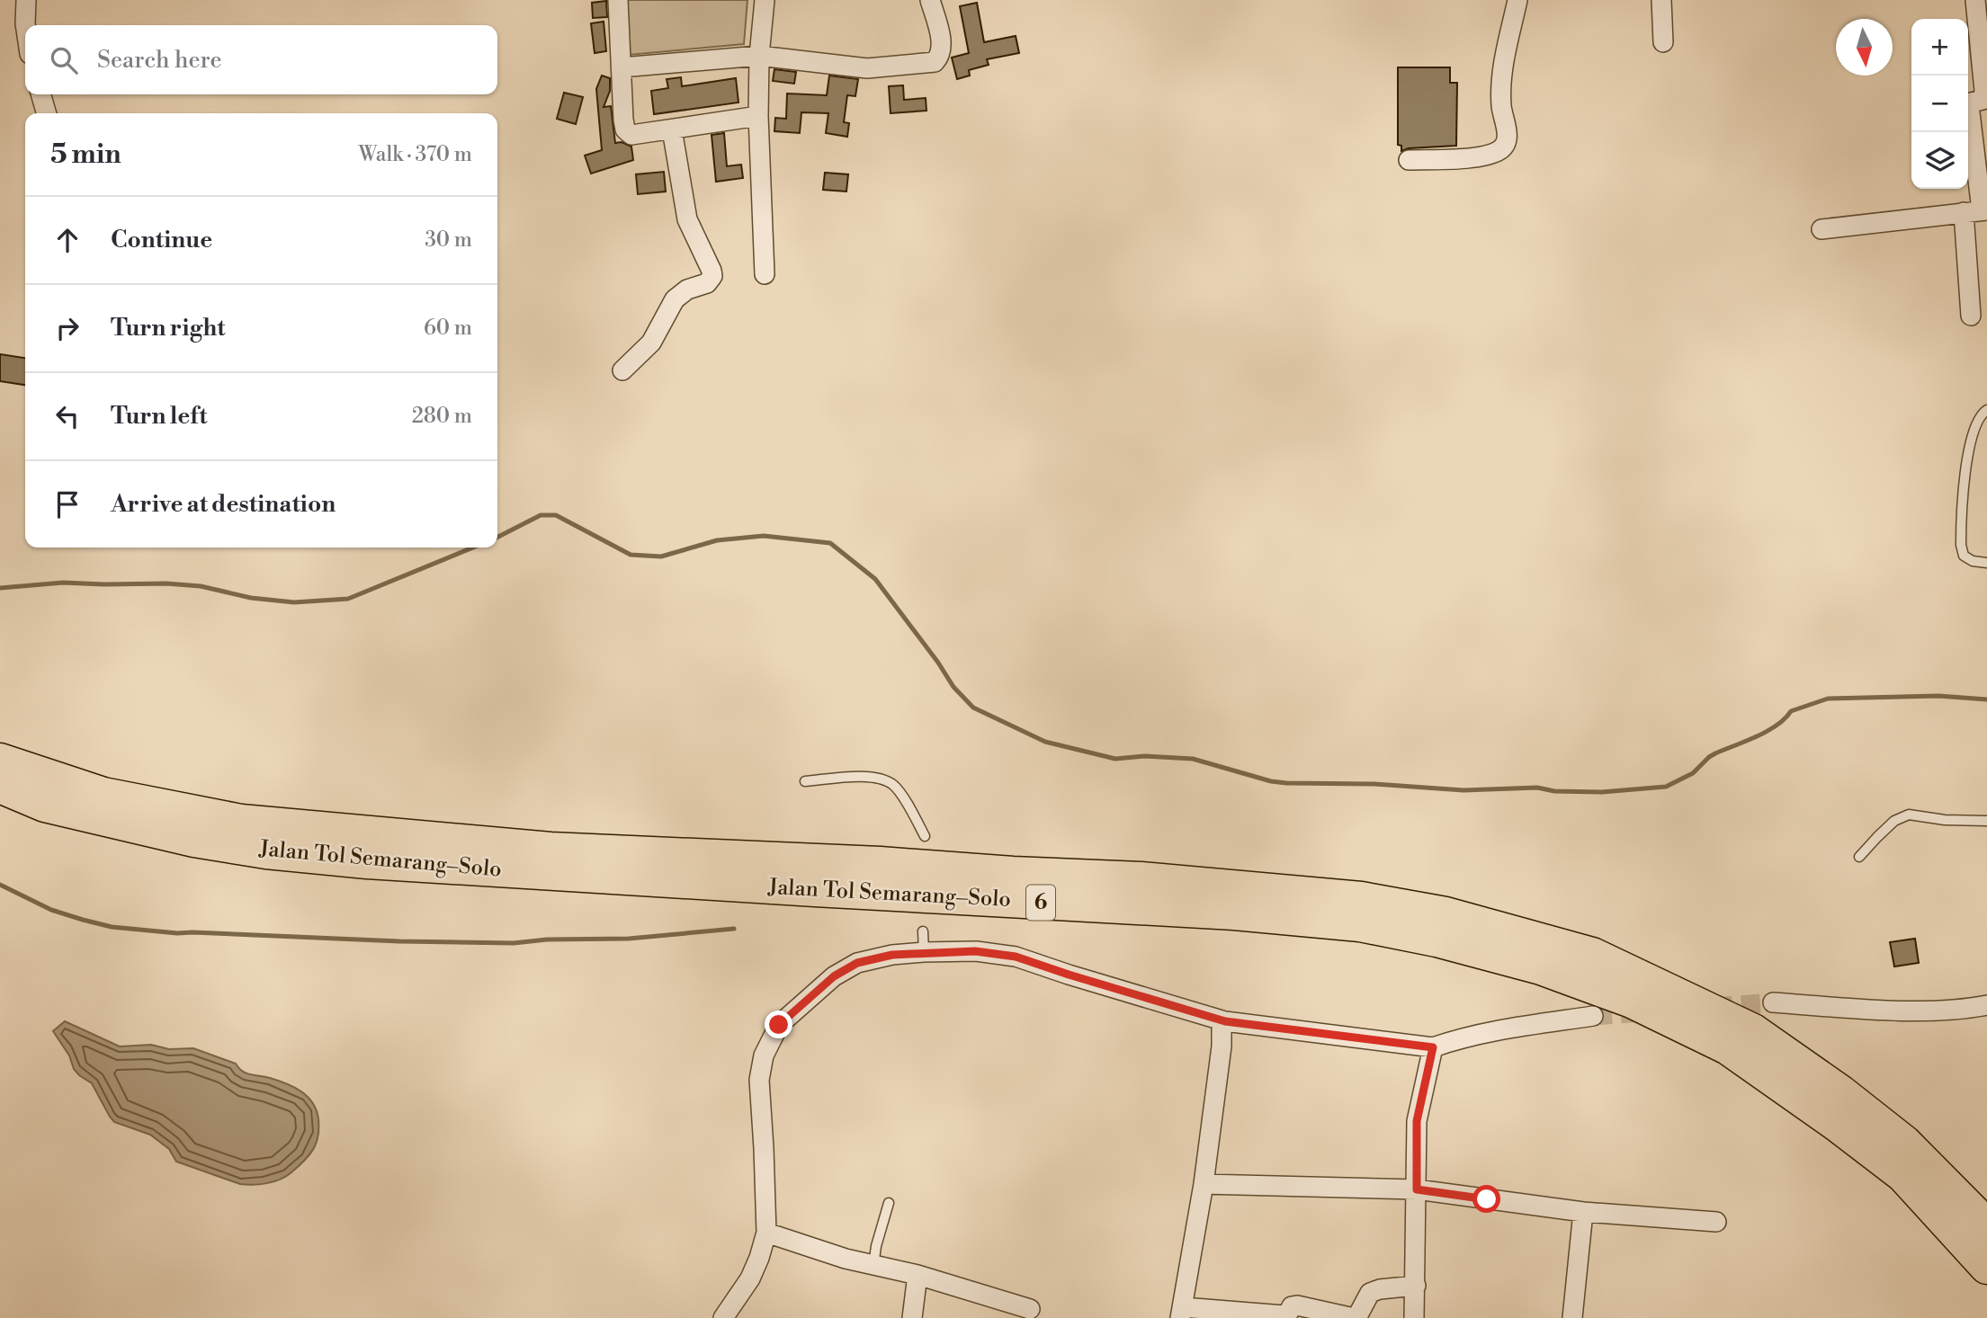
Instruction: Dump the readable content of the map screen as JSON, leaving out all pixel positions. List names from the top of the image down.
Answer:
{
  "streets": {
    "highway": ["Jalan Tol Semarang–Solo", "6"]
  },
  "north": "bottom",
  "page": {
    "map_buttons": ["+", "−"],
    "search": "Search here",
    "heading": ["5 min", "Walk · 370 m"],
    "list": [
      ["Continue", "30 m"],
      ["Turn right", "60 m"],
      ["Turn left", "280 m"],
      "Arrive at destination"
    ]
  }
}
